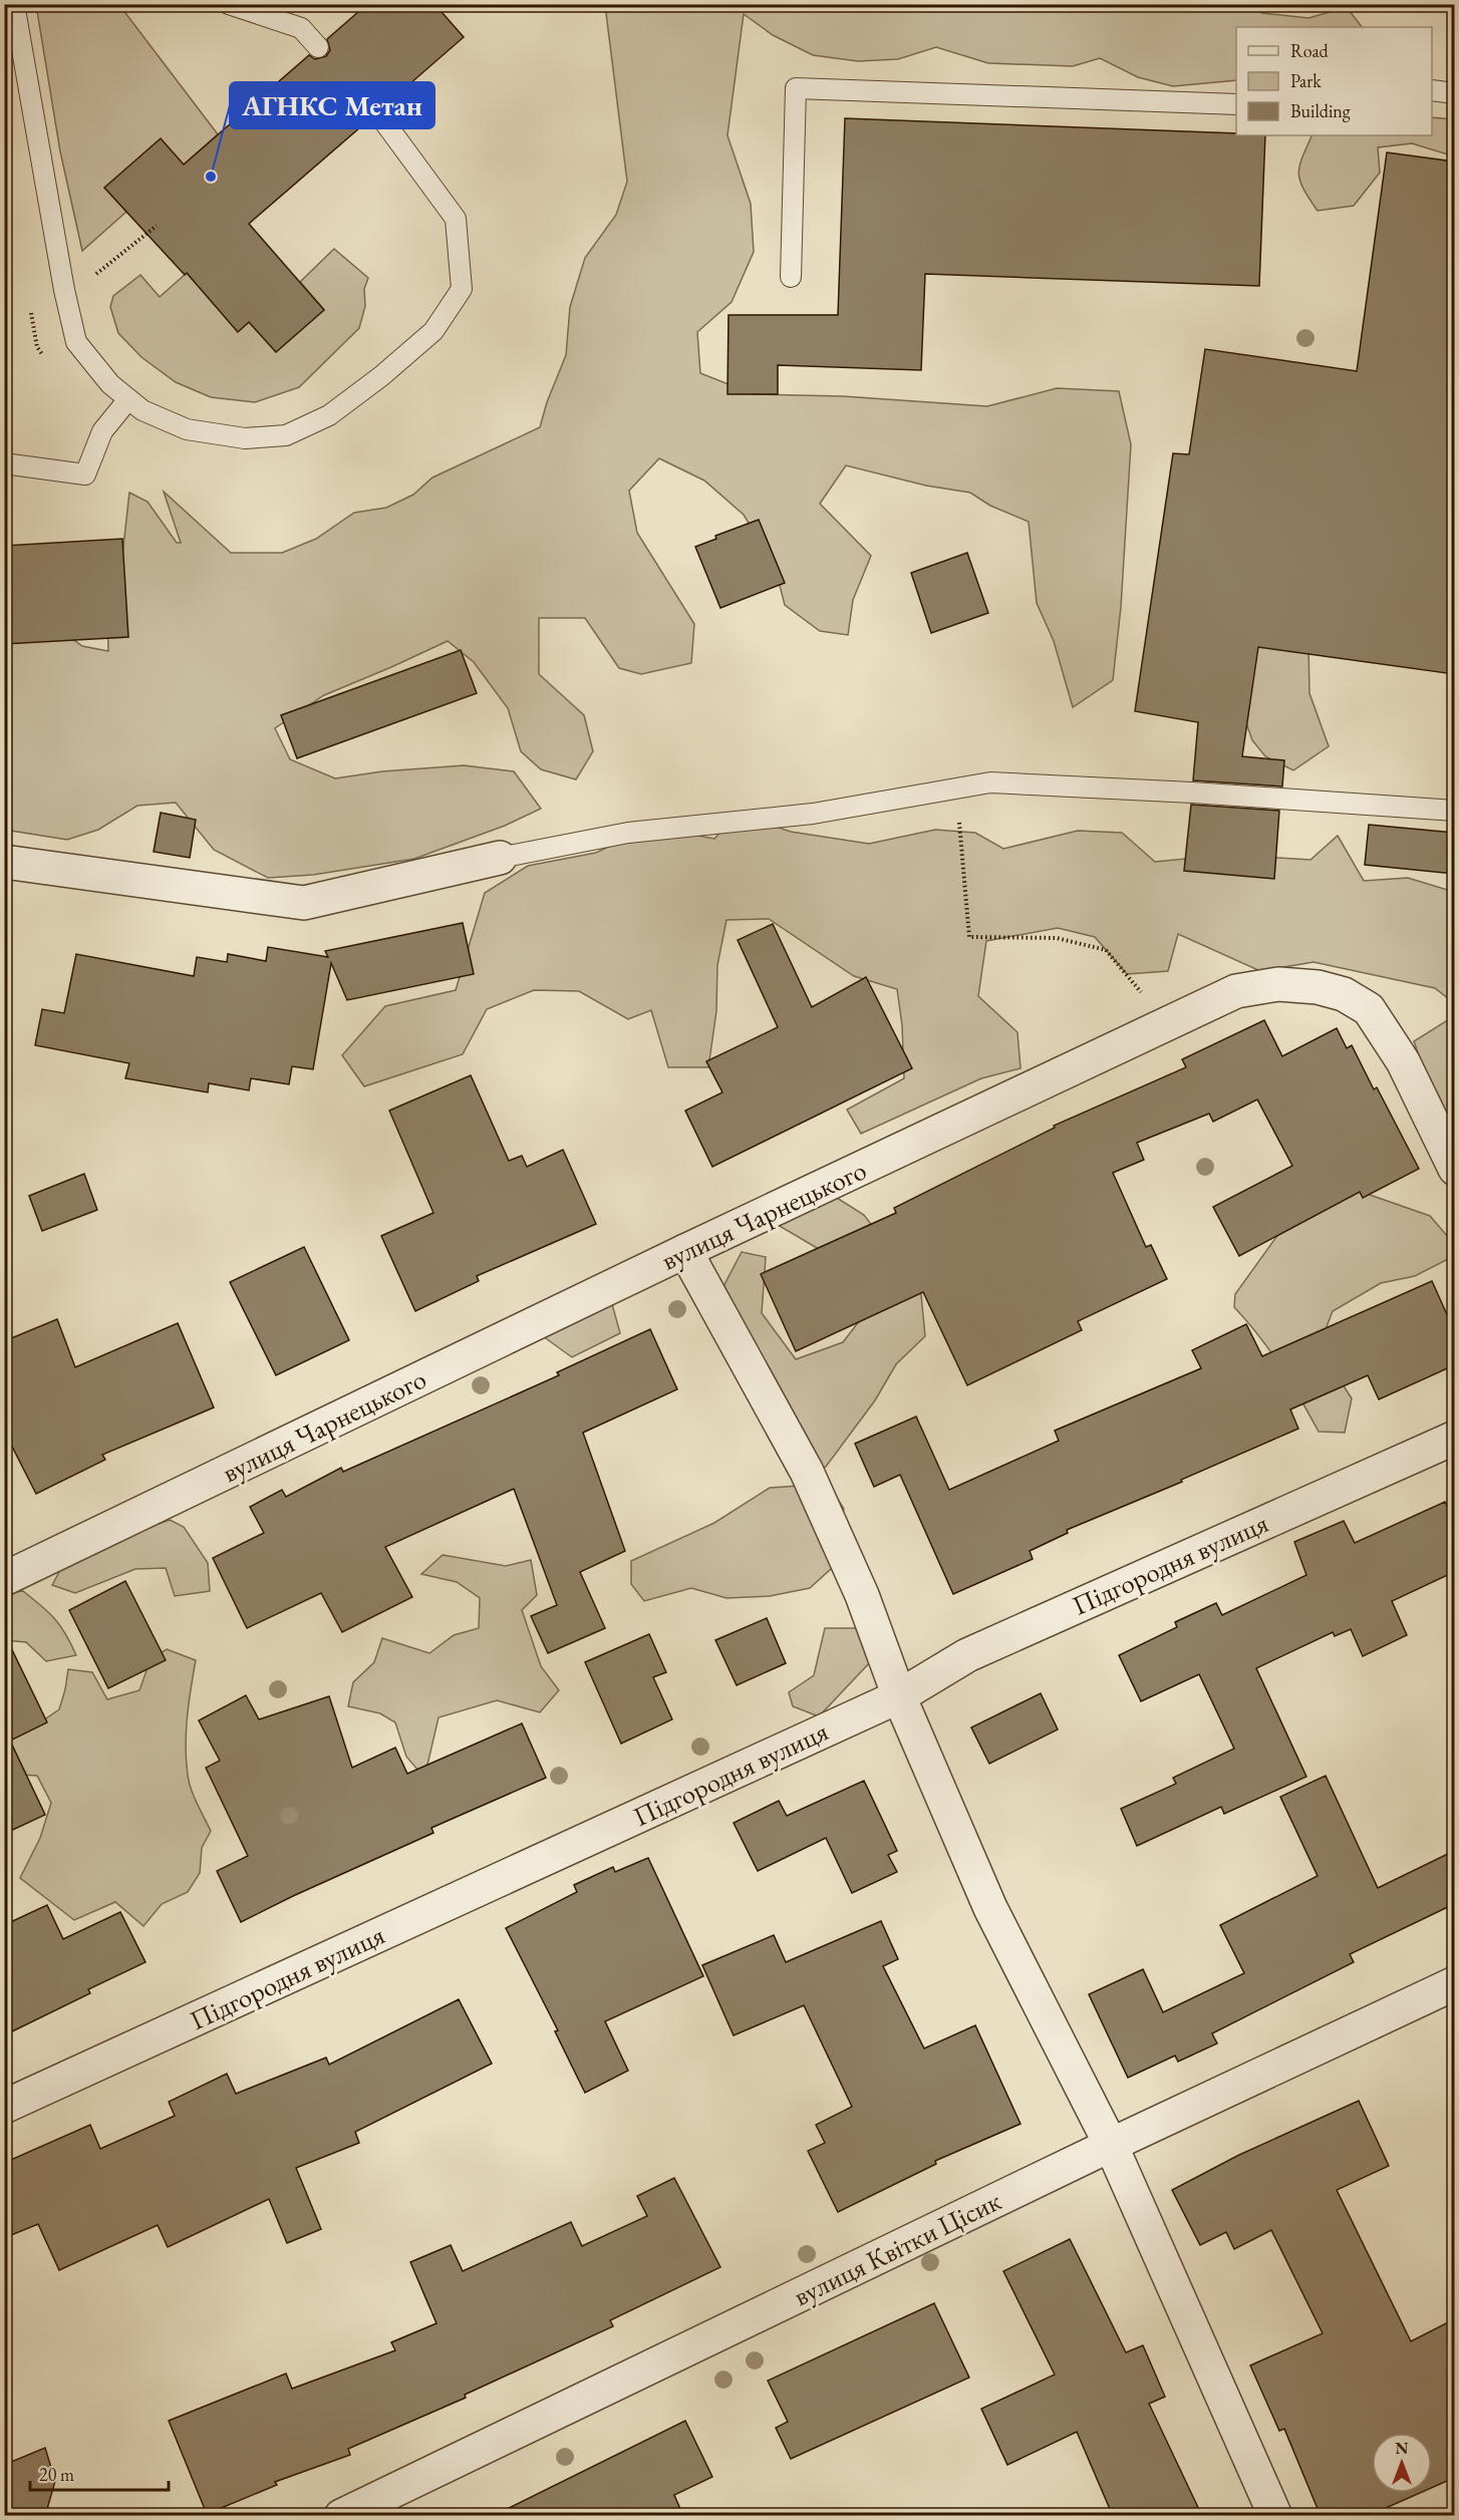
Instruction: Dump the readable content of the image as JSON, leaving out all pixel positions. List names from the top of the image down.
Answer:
{
  "streets": {
    "street": ["вулиця Чарнецького", "Підгородня вулиця", "вулиця Квітки Цісик"]
  },
  "places": ["АГНКС Метан"],
  "legend": ["Road", "Park", "Building"],
  "scale_bar": "20 m",
  "north": "top"
}
